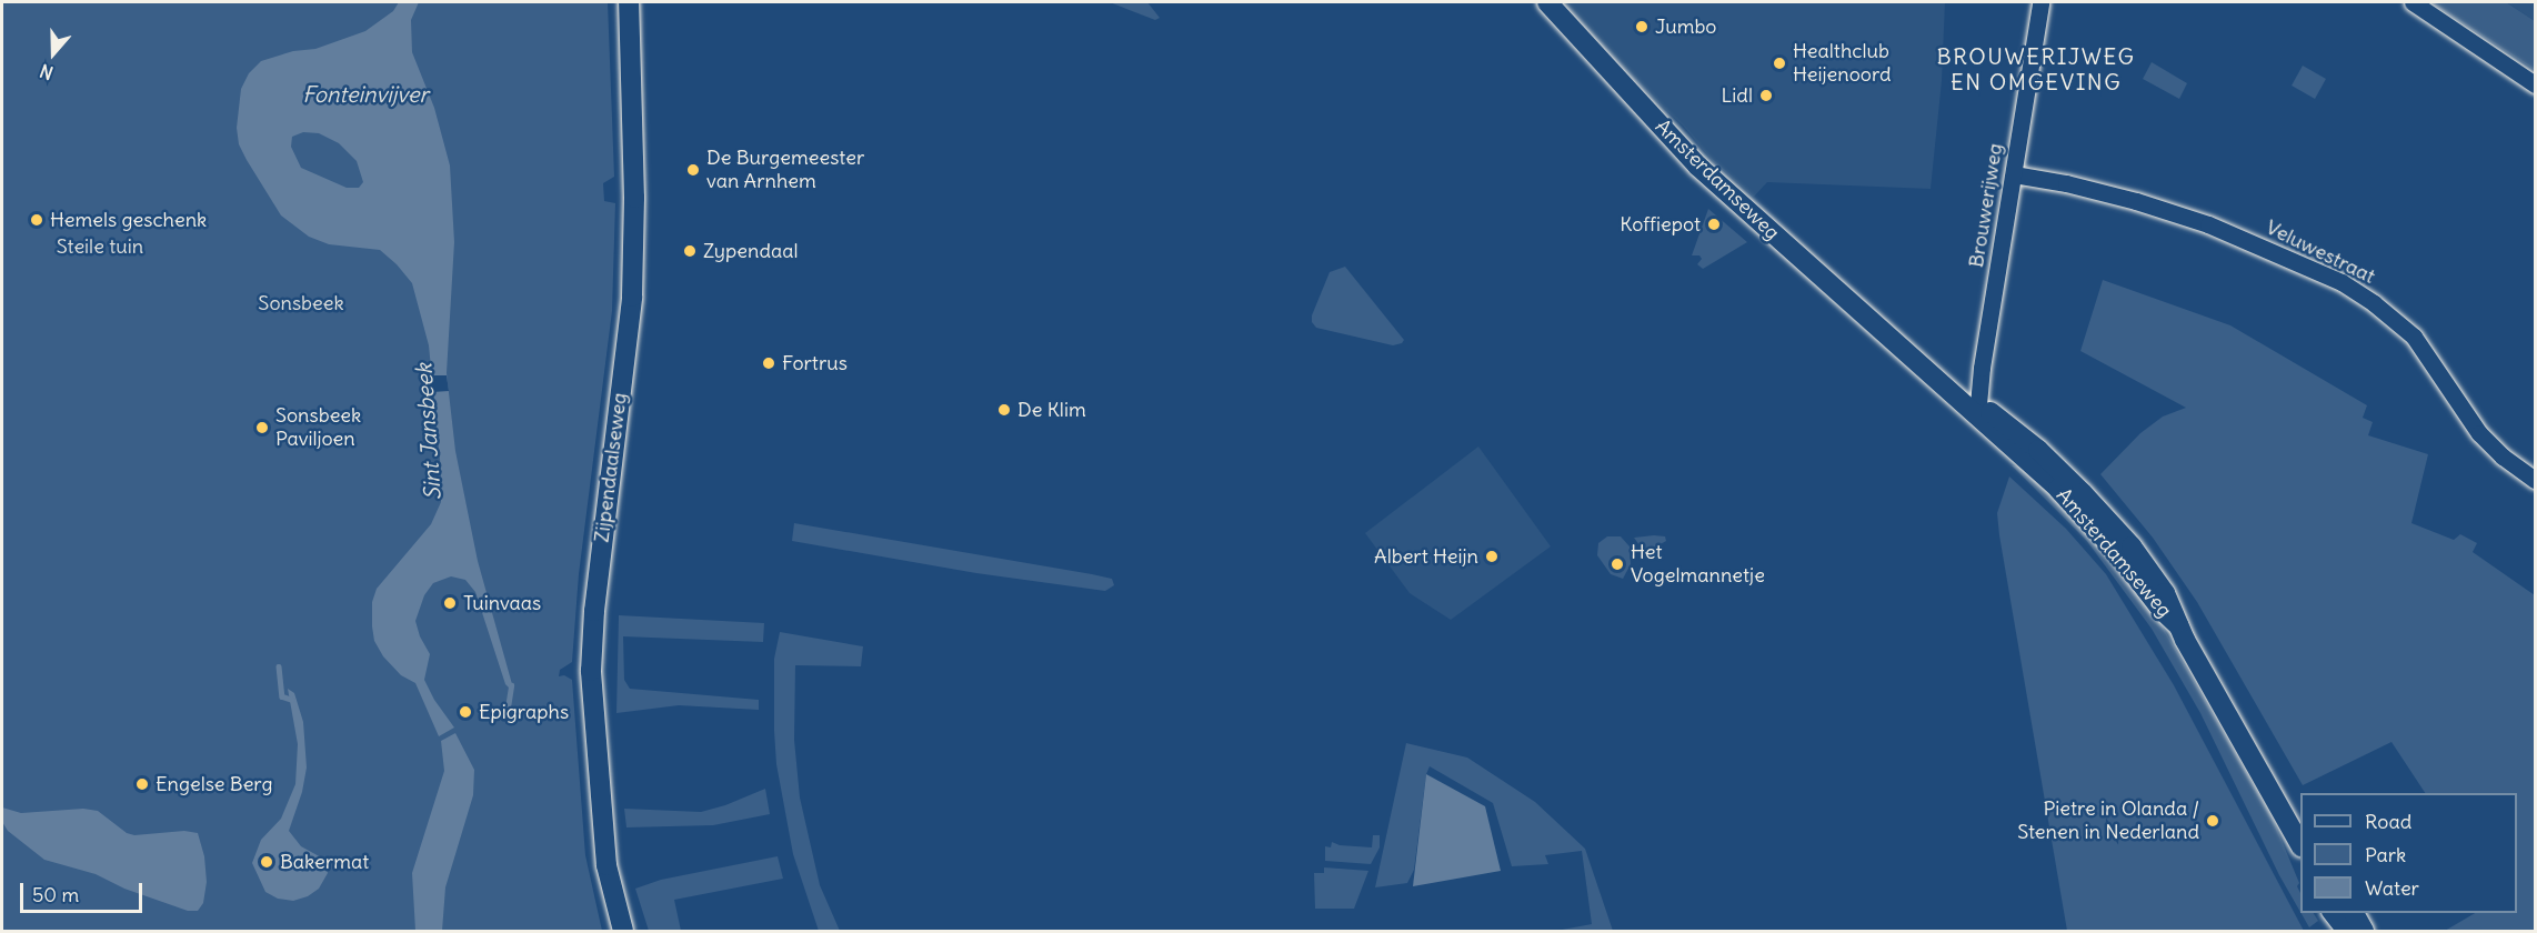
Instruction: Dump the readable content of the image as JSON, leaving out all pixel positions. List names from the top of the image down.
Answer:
{
  "streets": {
    "main road": ["Amsterdamseweg", "Zijpendaalseweg"],
    "street": ["Brouwerijweg", "Veluwestraat"]
  },
  "crossings": [
    ["Amsterdamseweg", "Brouwerijweg"],
    ["Brouwerijweg", "Veluwestraat"]
  ],
  "districts": ["BROUWERIJWEG EN OMGEVING"],
  "water": ["Fonteinvijver", "Sint Jansbeek"],
  "parks": ["Steile tuin", "Sonsbeek"],
  "places": [
    "Jumbo",
    "Healthclub Heijenoord",
    "Lidl",
    "De Burgemeester van Arnhem",
    "Hemels geschenk",
    "Koffiepot",
    "Zypendaal",
    "Fortrus",
    "De Klim",
    "Sonsbeek Paviljoen",
    "Albert Heijn",
    "Het Vogelmannetje",
    "Tuinvaas",
    "Epigraphs",
    "Engelse Berg",
    "Pietre in Olanda / Stenen in Nederland",
    "Bakermat"
  ],
  "legend": ["Road", "Park", "Water"],
  "scale_bar": "50 m",
  "north": "bottom"
}
